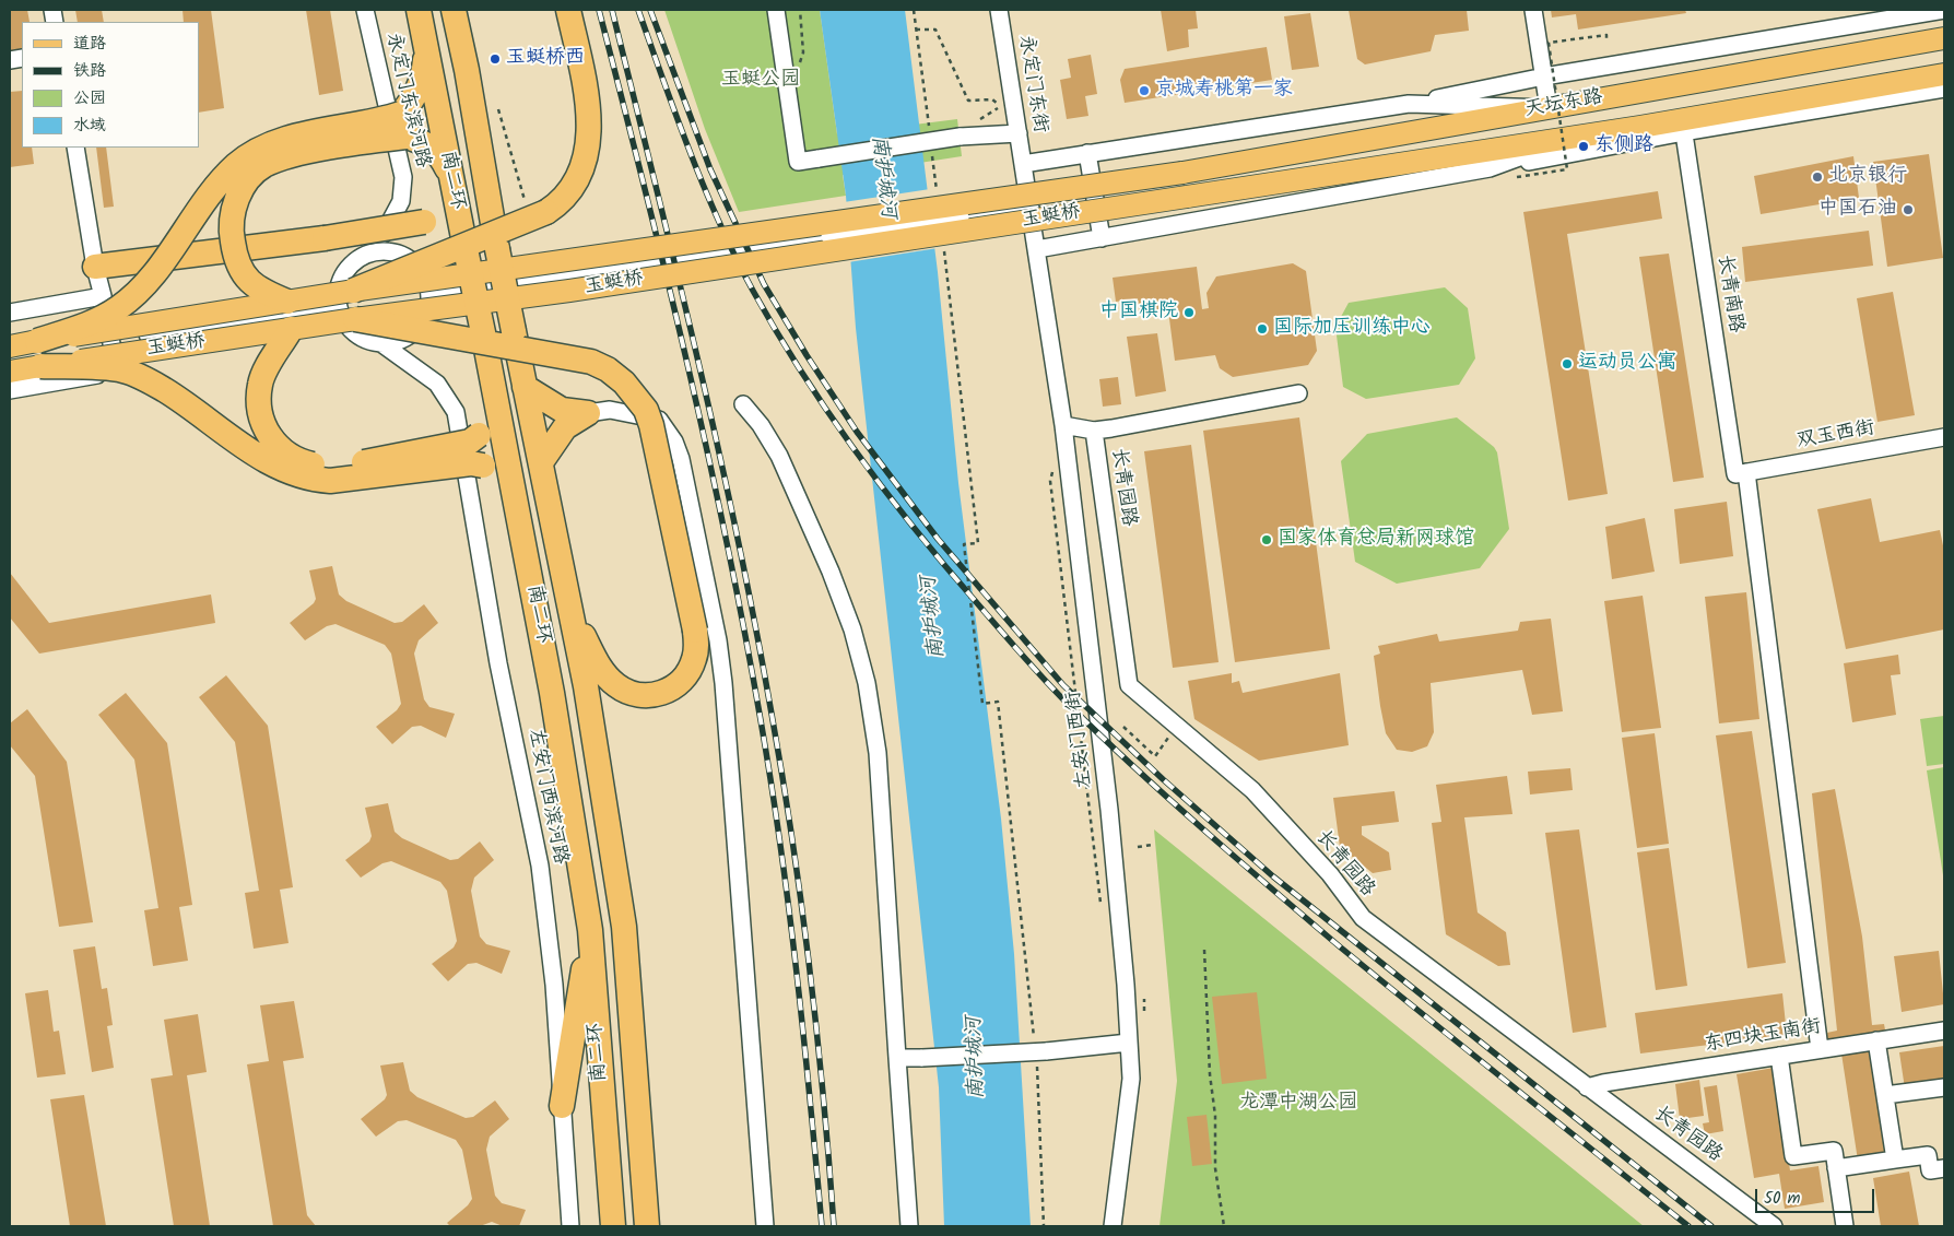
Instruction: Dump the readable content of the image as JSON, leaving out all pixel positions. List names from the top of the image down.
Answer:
{
  "streets": {
    "highway": ["南二环"],
    "main road": ["天坛东路", "玉蜓桥"],
    "street": [
      "永定门东街",
      "永定门东滨河路",
      "长青南路",
      "双玉西街",
      "长青园路",
      "左安门西街",
      "左安门西滨河路",
      "东四块玉南街"
    ]
  },
  "crossings": [
    ["永定门东街", "左安门西街"],
    ["天坛东路", "玉蜓桥"],
    ["天坛东路", "长青南路"],
    ["长青南路", "双玉西街"],
    ["长青南路", "东四块玉南街"],
    ["长青园路", "左安门西街"],
    ["长青园路", "东四块玉南街"]
  ],
  "water": ["南护城河"],
  "parks": ["玉蜓公园", "龙潭中湖公园"],
  "places": [
    "玉蜓桥西",
    "京城寿桃第一家",
    "东侧路",
    "北京银行",
    "中国石油",
    "中国棋院",
    "国际加压训练中心",
    "运动员公寓",
    "国家体育总局新网球馆"
  ],
  "legend": [
    "道路",
    "铁路",
    "公园",
    "水域"
  ],
  "scale_bar": "50 m"
}
